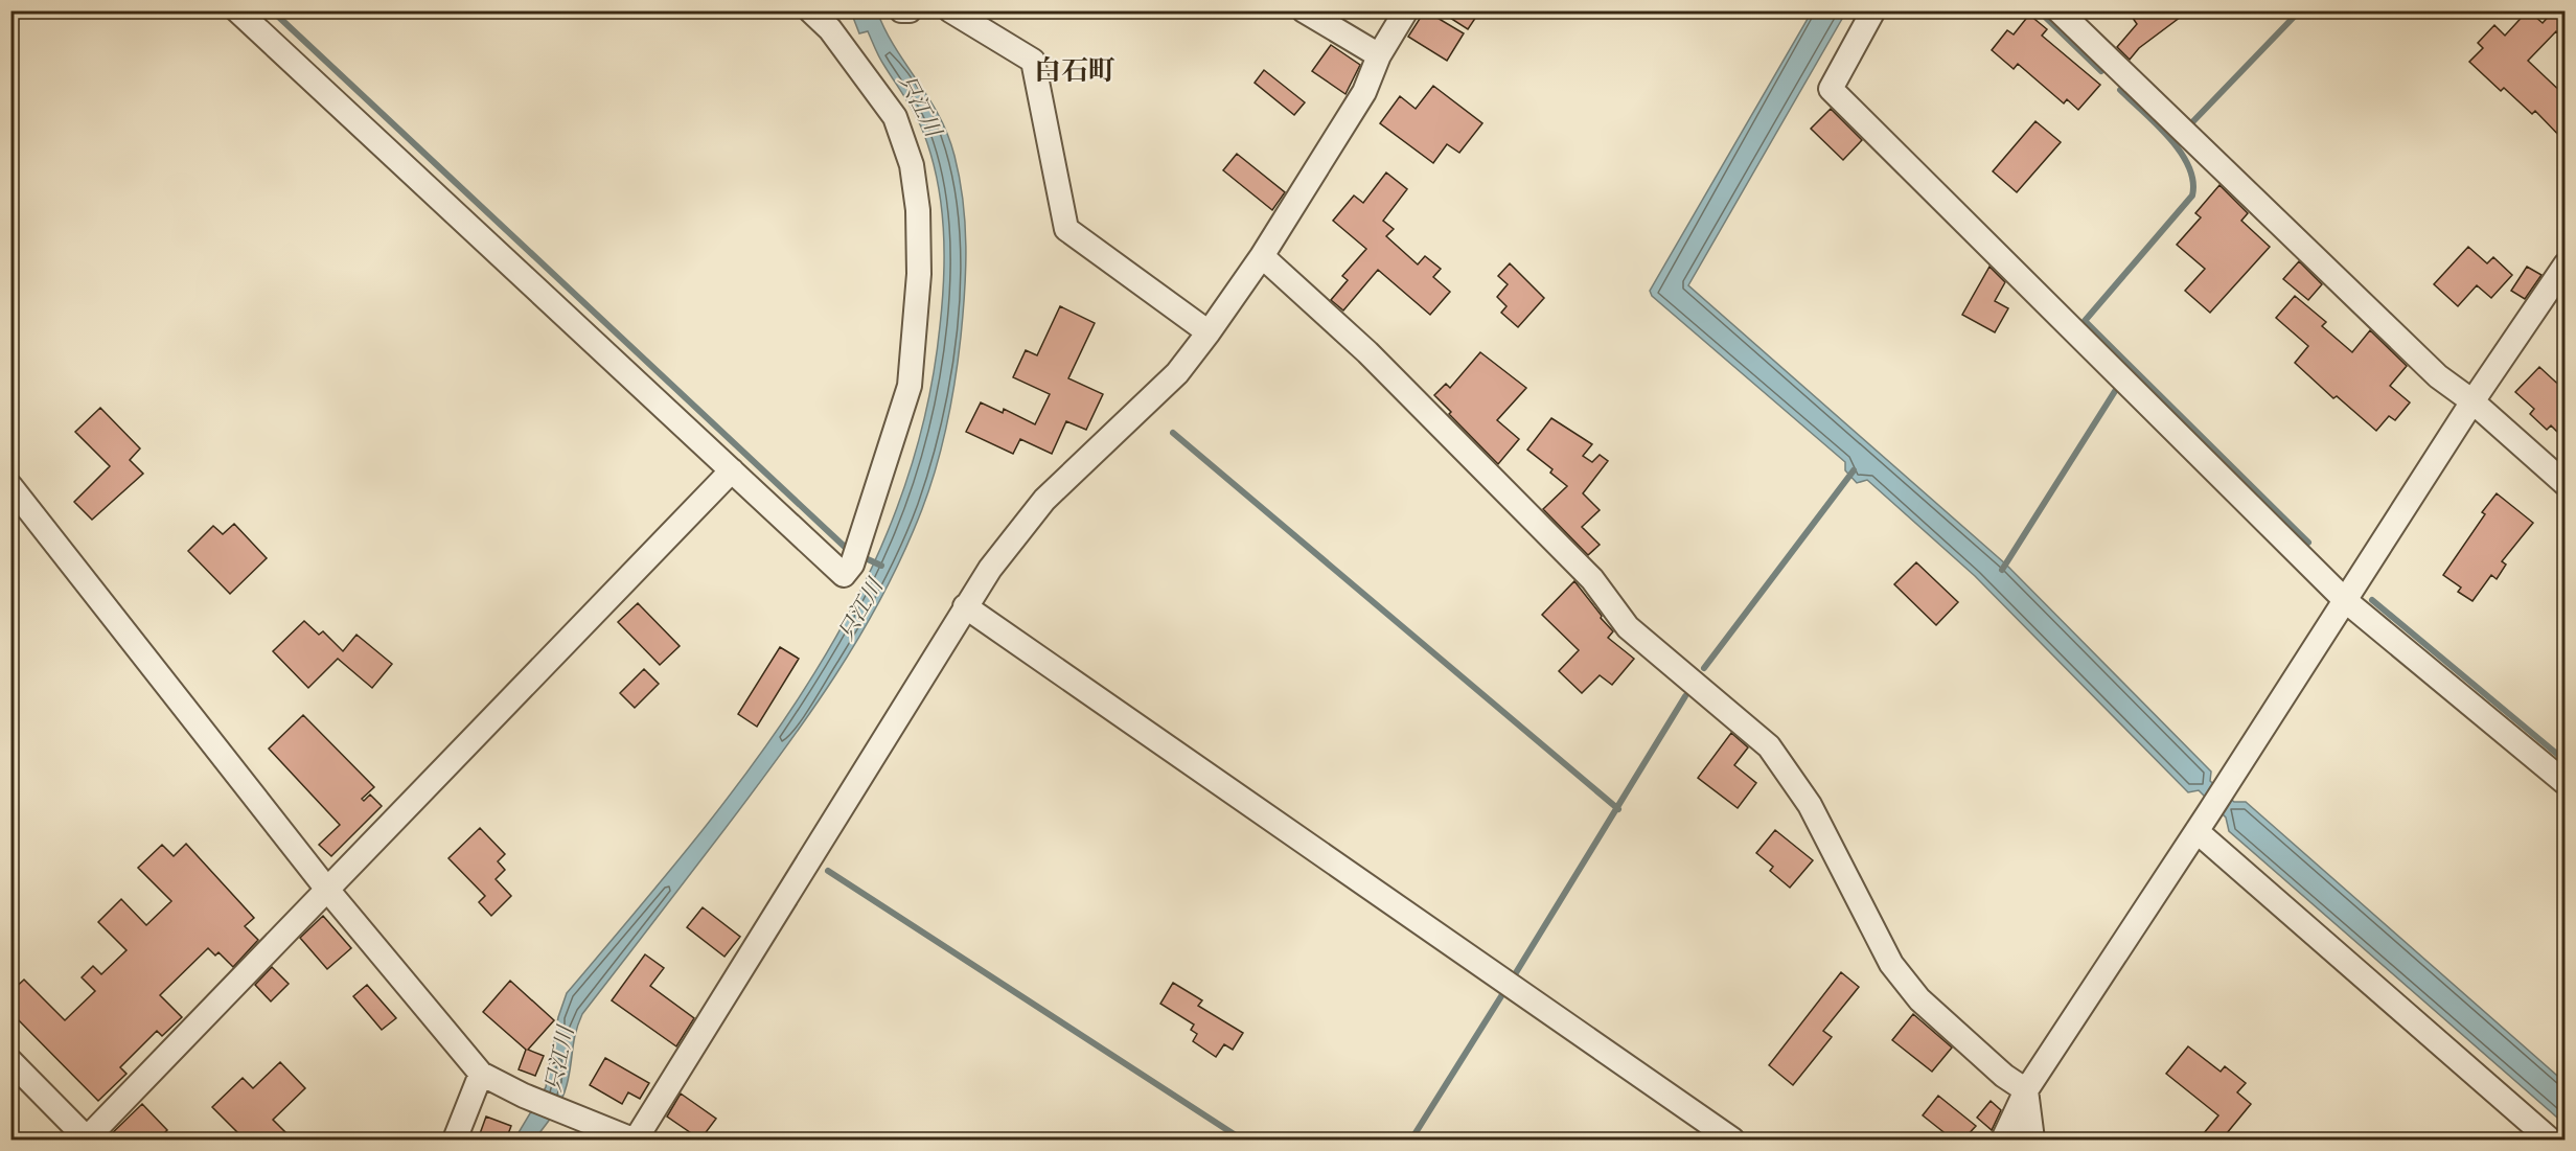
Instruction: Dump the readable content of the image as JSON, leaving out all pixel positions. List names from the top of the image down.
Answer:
{
  "districts": ["白石町"],
  "water": ["只江川"]
}
